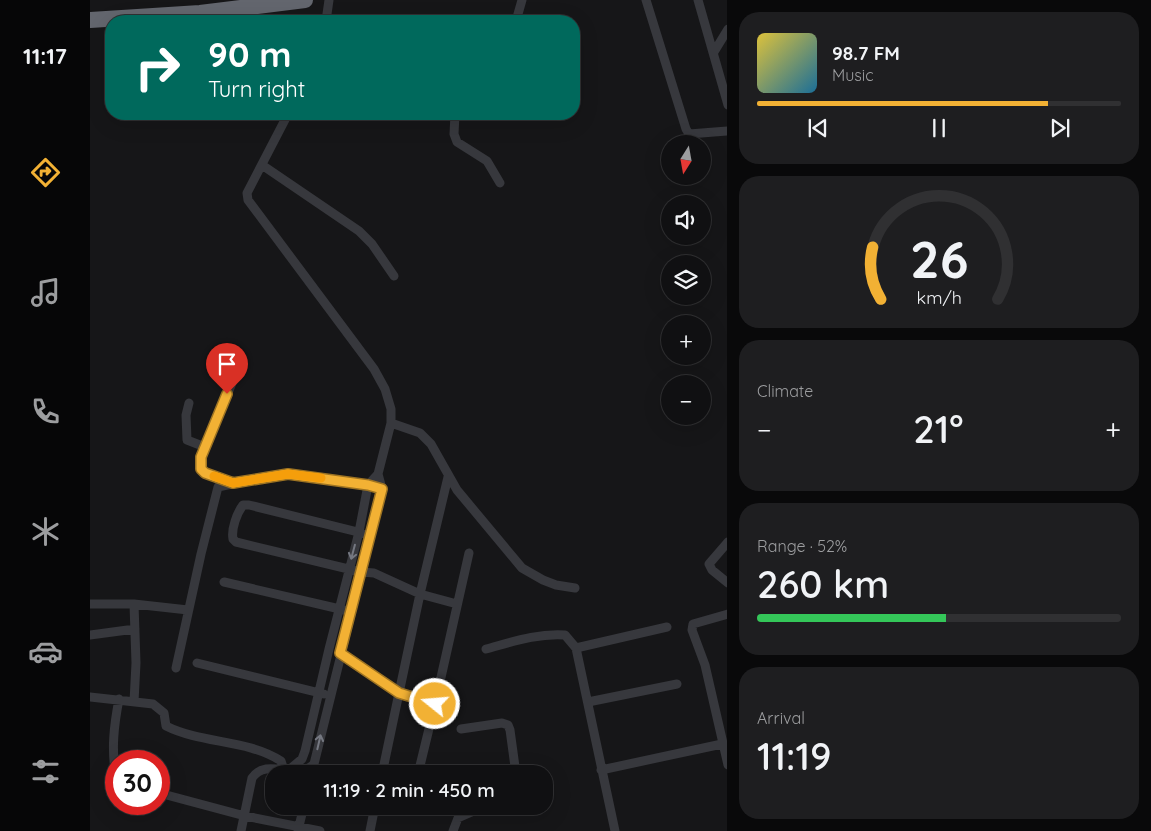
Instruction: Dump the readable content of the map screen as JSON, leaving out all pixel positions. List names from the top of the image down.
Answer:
{
  "north": "bottom",
  "page": {
    "tabs": "11:17",
    "turn": ["90 m", "Turn right"],
    "song": ["98.7 FM", "Music"],
    "map_buttons": ["+", "−"],
    "tile": [
      "Climate",
      ["Range · 52%", "260 km"],
      ["Arrival", "11:19"]
    ],
    "heat": ["−", "21°", "+"],
    "limit": "30",
    "trip": "11:19 · 2 min · 450 m",
    "gauge": ["26", "km/h"]
  }
}
